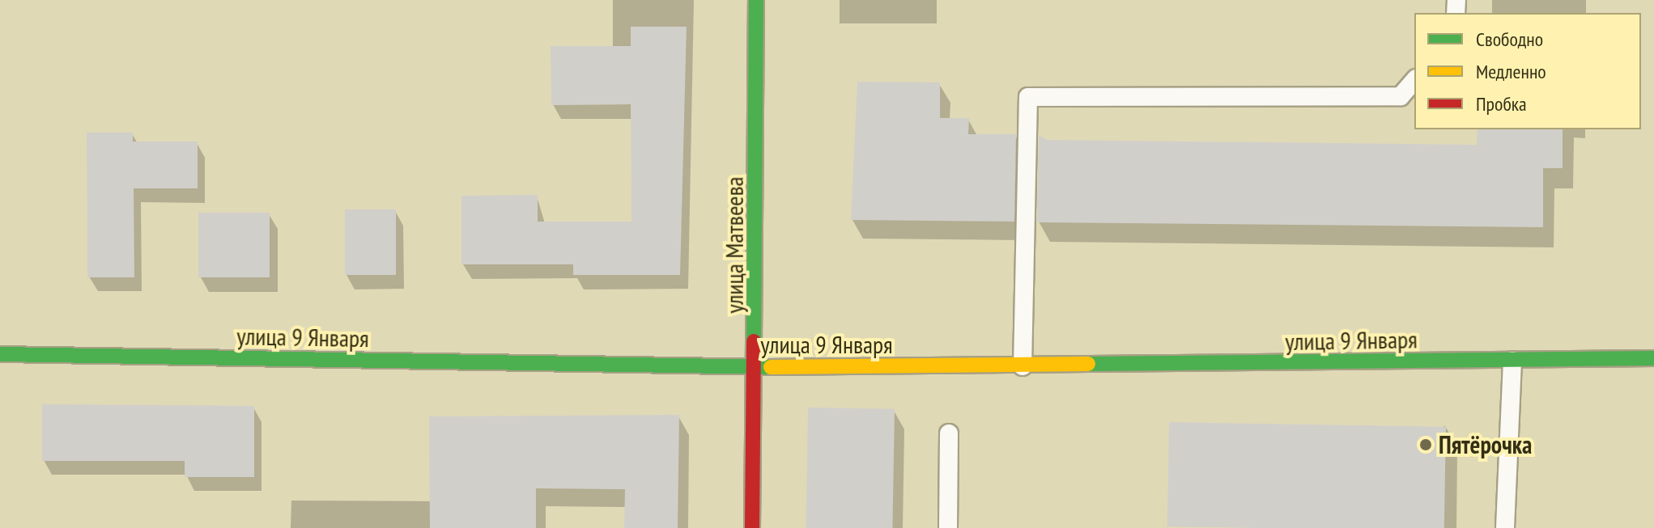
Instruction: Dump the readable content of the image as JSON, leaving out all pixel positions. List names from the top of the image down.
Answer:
{
  "streets": {
    "street": ["улица Матвеева", "улица 9 Января"]
  },
  "crossings": [
    ["улица Матвеева", "улица 9 Января"]
  ],
  "places": ["Пятёрочка"],
  "legend": ["Свободно", "Медленно", "Пробка"]
}
